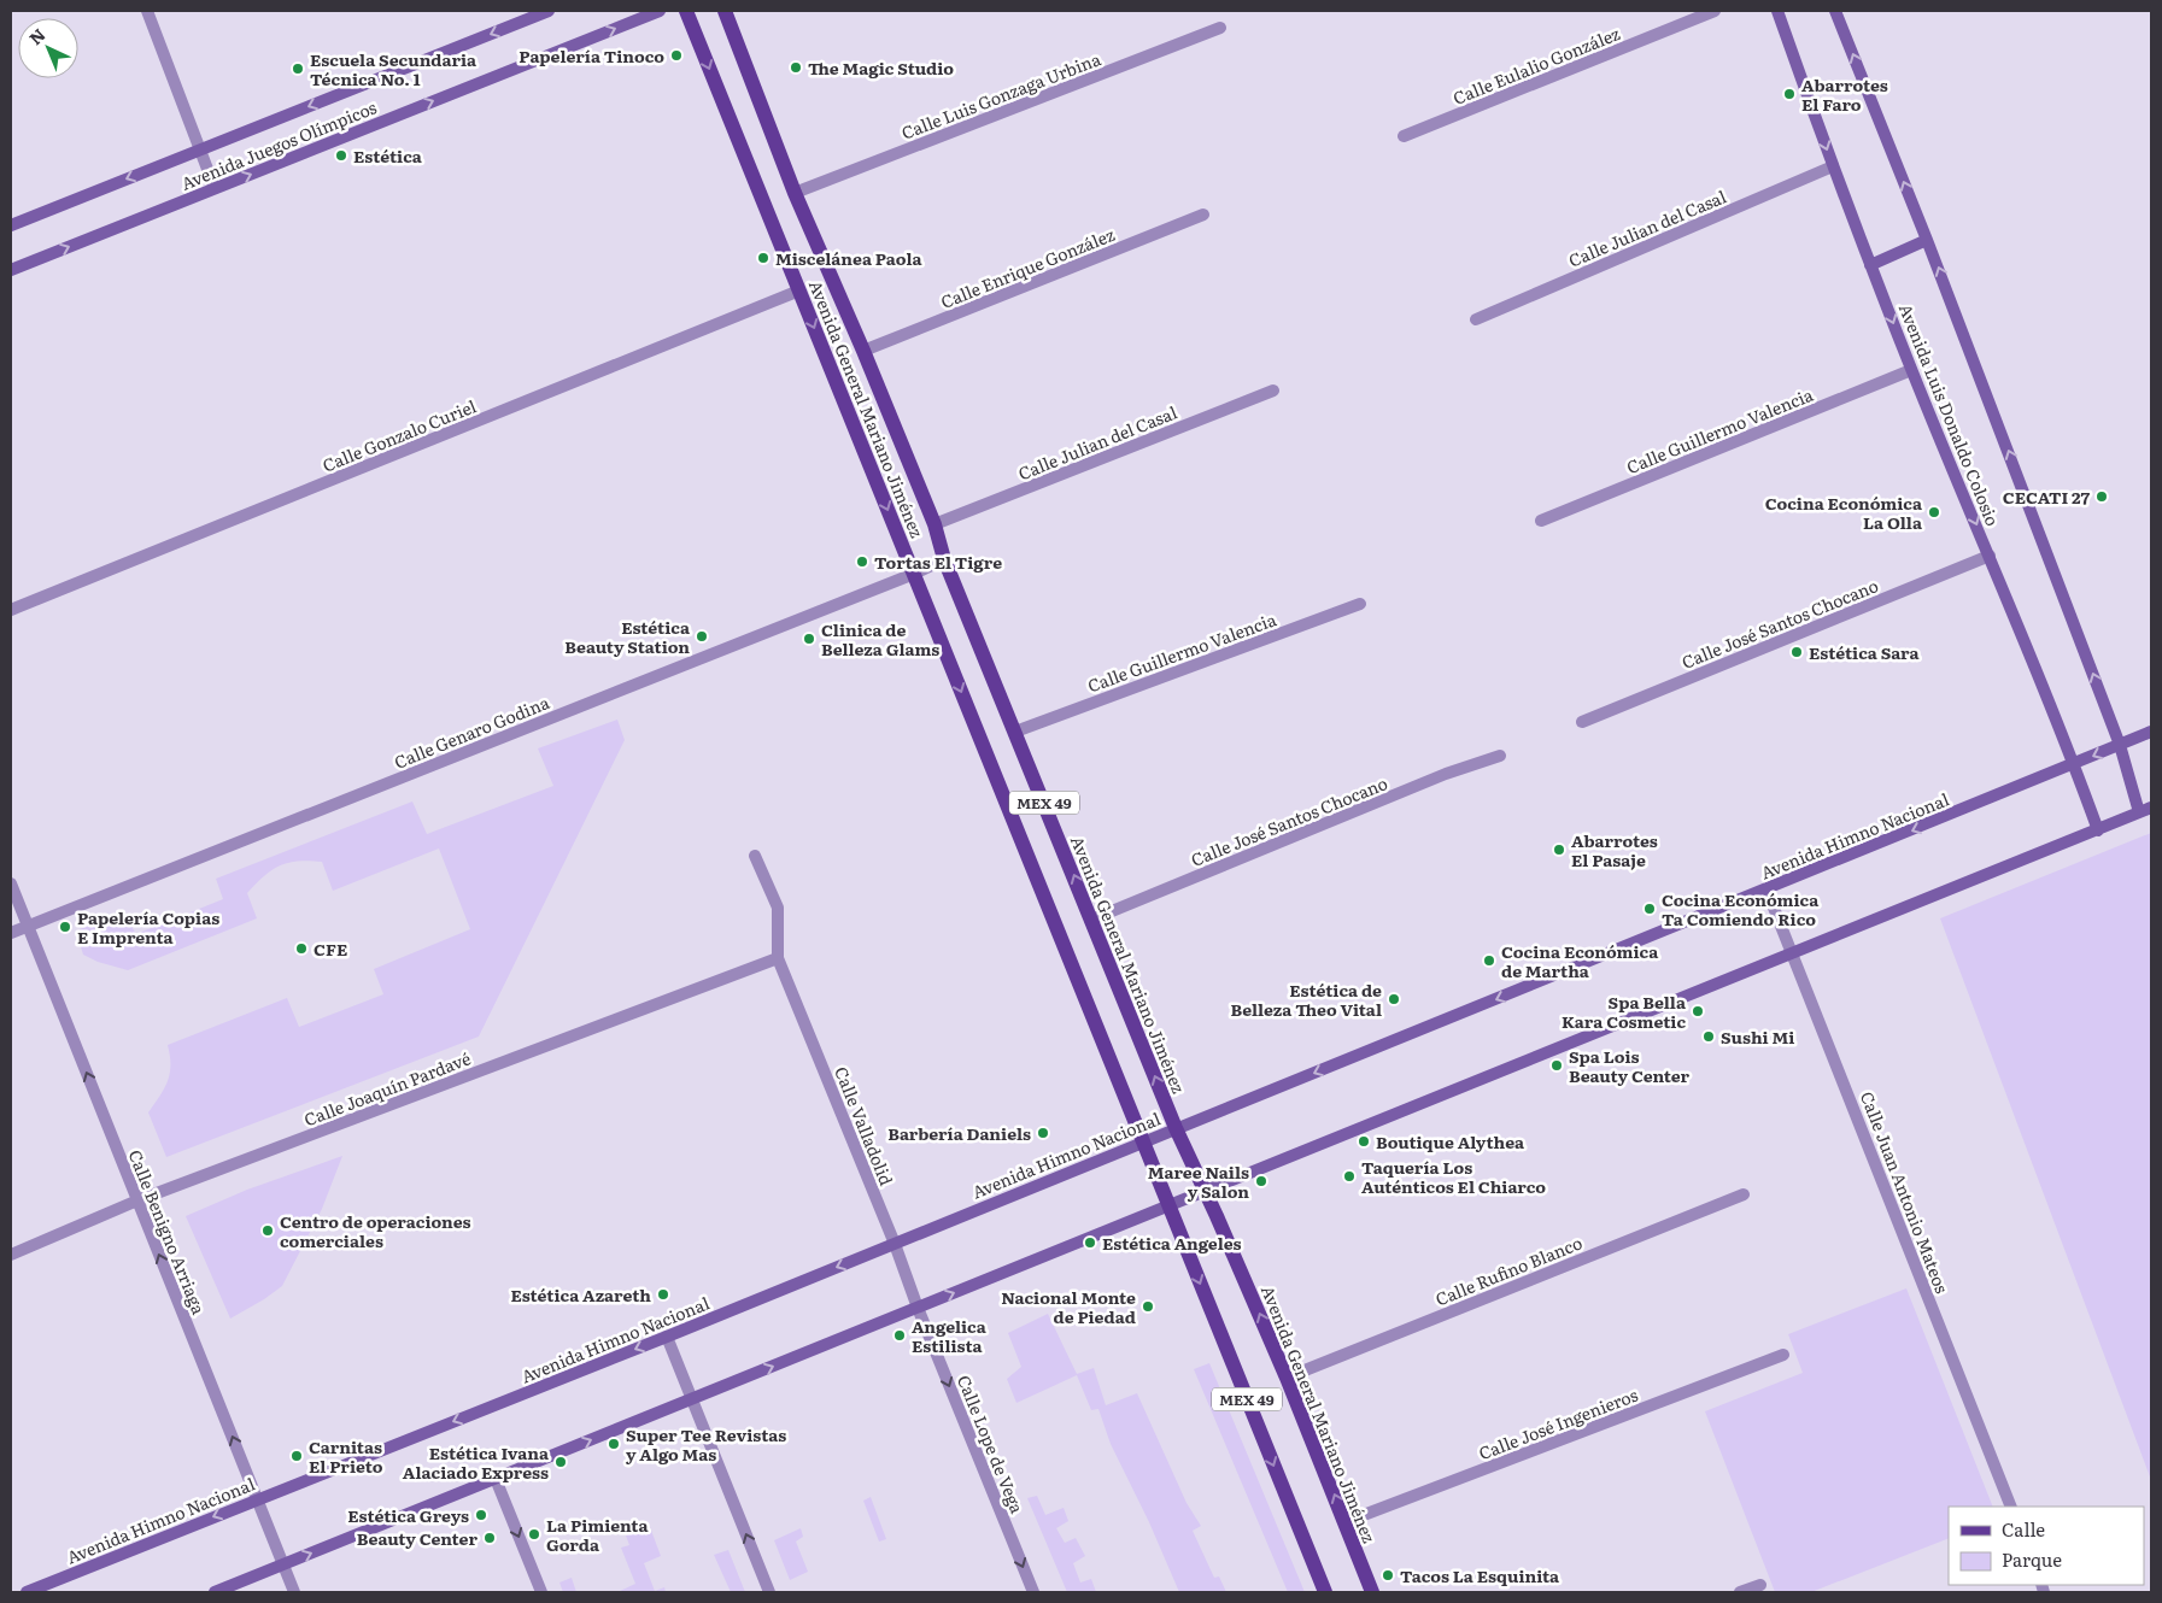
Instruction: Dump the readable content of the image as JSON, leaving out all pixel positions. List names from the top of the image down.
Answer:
{
  "streets": {
    "main road": [
      "Avenida Juegos Olímpicos",
      "Avenida General Mariano Jiménez",
      "Avenida Luis Donaldo Colosio",
      "MEX 49",
      "Avenida Himno Nacional"
    ],
    "street": [
      "Calle Eulalio González",
      "Calle Luis Gonzaga Urbina",
      "Calle Julian del Casal",
      "Calle Enrique González",
      "Calle Guillermo Valencia",
      "Calle Gonzalo Curiel",
      "Calle José Santos Chocano",
      "Calle Genaro Godina",
      "Calle Joaquín Pardavé",
      "Calle Valladolid",
      "Calle Juan Antonio Mateos",
      "Calle Benigno Arriaga",
      "Calle Rufino Blanco",
      "Calle José Ingenieros",
      "Calle Lope de Vega"
    ]
  },
  "crossings": [
    ["Calle Luis Gonzaga Urbina", "Avenida General Mariano Jiménez"],
    ["Calle Julian del Casal", "Avenida General Mariano Jiménez"],
    ["Calle Julian del Casal", "Avenida Luis Donaldo Colosio"],
    ["Calle Enrique González", "Avenida General Mariano Jiménez"],
    ["Avenida General Mariano Jiménez", "Calle Guillermo Valencia"],
    ["Avenida General Mariano Jiménez", "Calle Gonzalo Curiel"],
    ["Avenida General Mariano Jiménez", "Calle José Santos Chocano"],
    ["Avenida General Mariano Jiménez", "Calle Genaro Godina"],
    ["Avenida General Mariano Jiménez", "Avenida Himno Nacional"],
    ["Avenida General Mariano Jiménez", "Calle Rufino Blanco"],
    ["Avenida General Mariano Jiménez", "Calle José Ingenieros"],
    ["Avenida Luis Donaldo Colosio", "Calle Guillermo Valencia"],
    ["Avenida Luis Donaldo Colosio", "Calle José Santos Chocano"],
    ["Avenida Luis Donaldo Colosio", "Avenida Himno Nacional"],
    ["Calle Genaro Godina", "Calle Benigno Arriaga"],
    ["Avenida Himno Nacional", "Calle Valladolid"],
    ["Avenida Himno Nacional", "Calle Juan Antonio Mateos"],
    ["Avenida Himno Nacional", "Calle Benigno Arriaga"],
    ["Calle Joaquín Pardavé", "Calle Valladolid"],
    ["Calle Joaquín Pardavé", "Calle Benigno Arriaga"],
    ["Calle Valladolid", "Calle Lope de Vega"]
  ],
  "one_way": ["Calle Benigno Arriaga", "Calle Lope de Vega"],
  "places": [
    "Papelería Tinoco",
    "The Magic Studio",
    "Escuela Secundaria Técnica No. 1",
    "Abarrotes El Faro",
    "Estética",
    "Miscelánea Paola",
    "CECATI 27",
    "Cocina Económica La Olla",
    "Tortas El Tigre",
    "Estética Beauty Station",
    "Clinica de Belleza Glams",
    "Estética Sara",
    "Abarrotes El Pasaje",
    "Cocina Económica Ta Comiendo Rico",
    "Papelería Copias E Imprenta",
    "CFE",
    "Cocina Económica de Martha",
    "Estética de Belleza Theo Vital",
    "Spa Bella Kara Cosmetic",
    "Sushi Mi",
    "Spa Lois Beauty Center",
    "Barbería Daniels",
    "Boutique Alythea",
    "Taquería Los Auténticos El Chiarco",
    "Maree Nails y Salon",
    "Centro de operaciones comerciales",
    "Estética Angeles",
    "Estética Azareth",
    "Nacional Monte de Piedad",
    "Angelica Estilista",
    "Super Tee Revistas y Algo Mas",
    "Carnitas El Prieto",
    "Estética Ivana Alaciado Express",
    "Estética Greys",
    "La Pimienta Gorda",
    "Beauty Center",
    "Tacos La Esquinita"
  ],
  "legend": ["Calle", "Parque"],
  "north": "top left"
}
